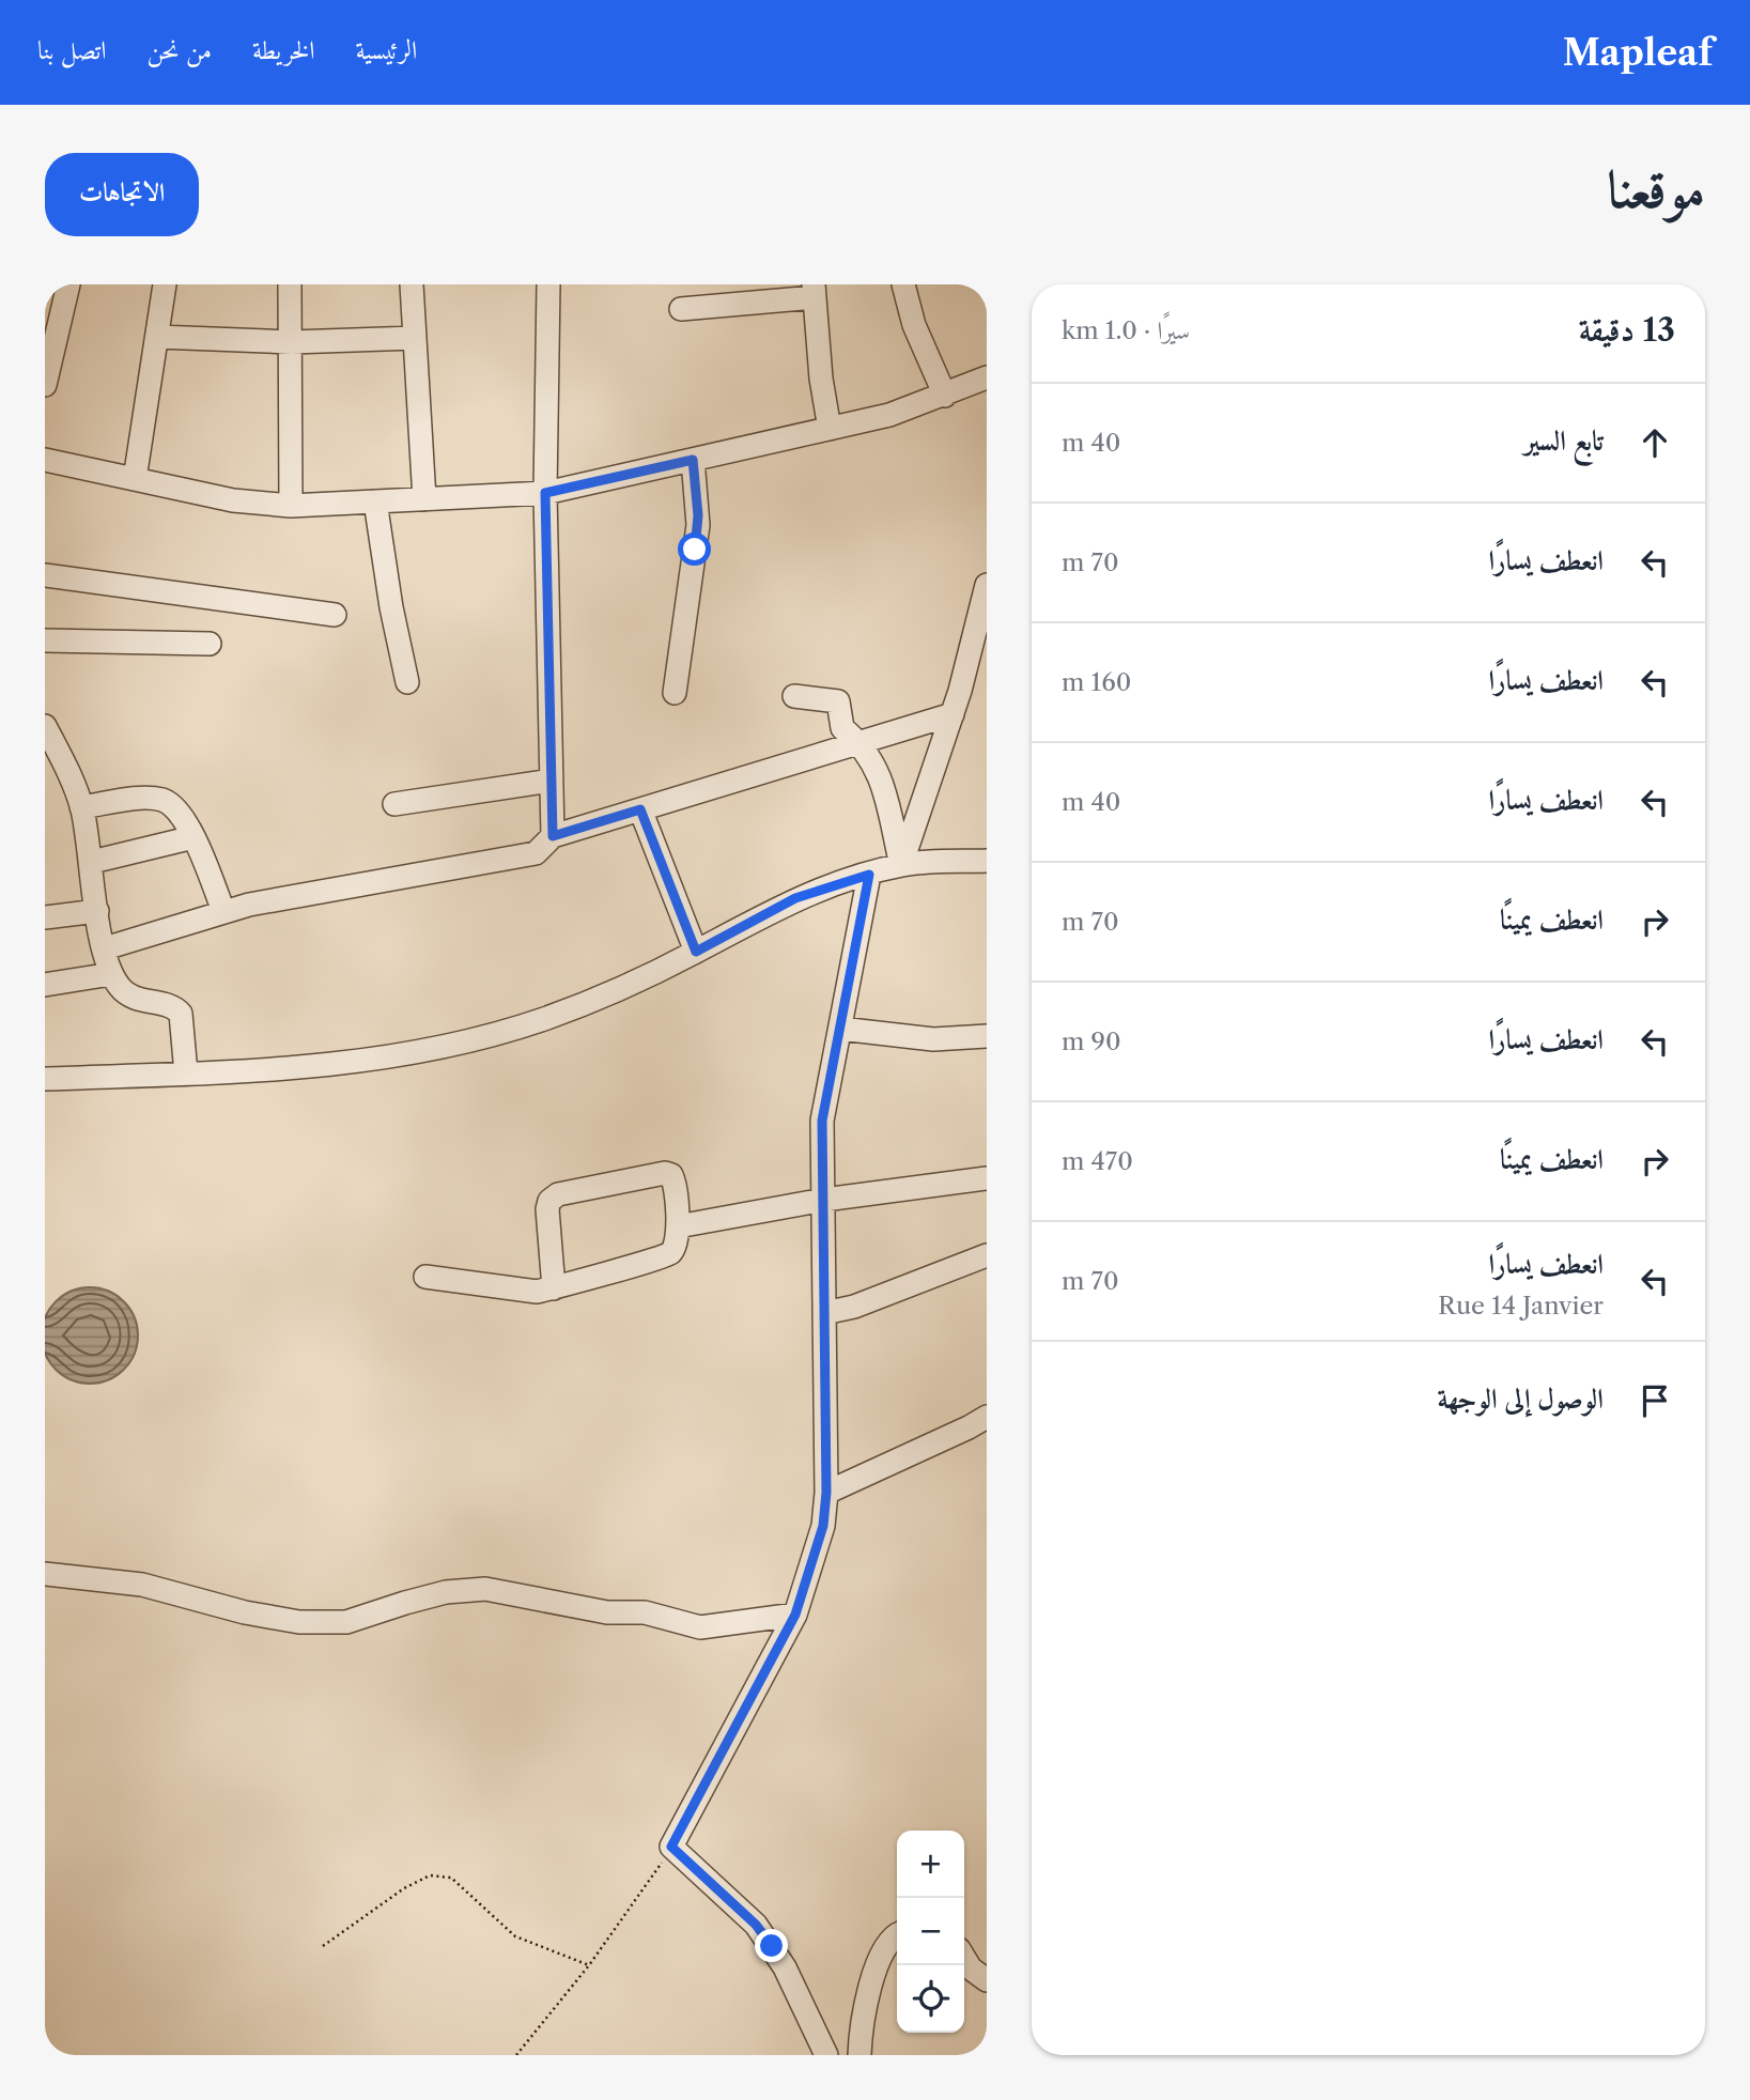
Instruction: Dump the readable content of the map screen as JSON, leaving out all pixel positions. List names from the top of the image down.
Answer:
{
  "page": {
    "header": "Mapleaf",
    "nav": [
      "الرئيسية",
      "الخريطة",
      "من نحن",
      "اتصل بنا"
    ],
    "title": "موقعنا",
    "buttons": "الاتجاهات",
    "heading": ["13 دقيقة", "سيرًا · 1.0 km"],
    "list": [
      ["تابع السير", "40 m"],
      ["انعطف يسارًا", "70 m"],
      ["انعطف يسارًا", "160 m"],
      ["انعطف يسارًا", "40 m"],
      ["انعطف يمينًا", "70 m"],
      ["انعطف يسارًا", "90 m"],
      ["انعطف يمينًا", "470 m"],
      ["انعطف يسارًا", "Rue 14 Janvier", "70 m"],
      "الوصول إلى الوجهة"
    ],
    "map_buttons": ["+", "−"]
  }
}
